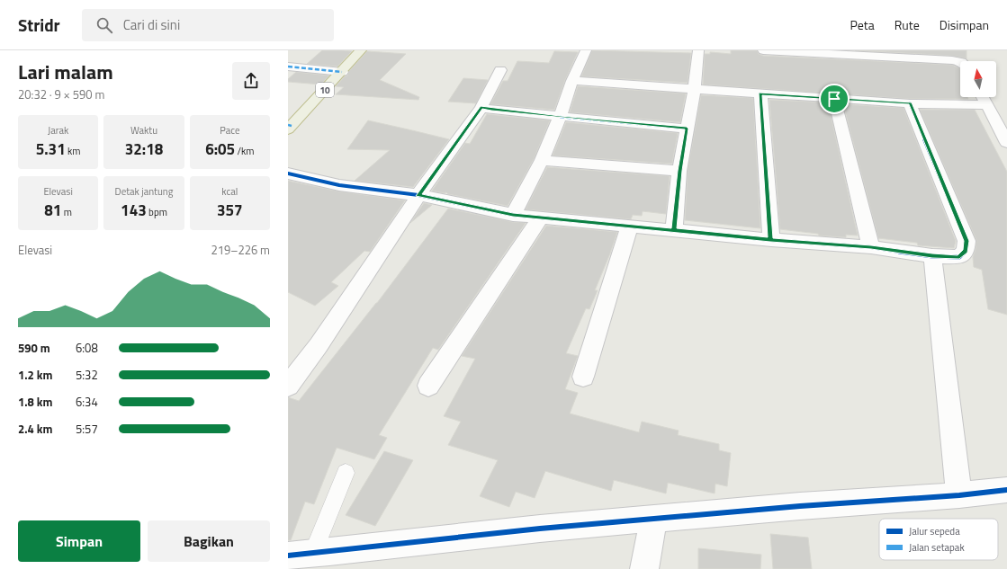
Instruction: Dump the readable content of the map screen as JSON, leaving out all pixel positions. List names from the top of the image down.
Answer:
{
  "streets": {
    "highway": ["10"]
  },
  "legend": ["Jalur sepeda", "Jalan setapak"],
  "north": "top",
  "page": {
    "header": "Stridr",
    "search": "Cari di sini",
    "nav": ["Peta", "Rute", "Disimpan"],
    "heading": ["Lari malam", "20:32 · 9 × 590 m"],
    "stats": [
      ["Jarak", "5.31 km"],
      ["Waktu", "32:18"],
      ["Pace", "6:05 /km"],
      ["Elevasi", "81 m"],
      ["Detak jantung", "143 bpm"],
      ["kcal", "357"]
    ],
    "chart": ["Elevasi", "219–226 m"],
    "list": [
      {
        "name": "590 m",
        "note": "6:08"
      },
      {
        "name": "1.2 km",
        "note": "5:32"
      },
      {
        "name": "1.8 km",
        "note": "6:34"
      },
      {
        "name": "2.4 km",
        "note": "5:57"
      }
    ],
    "buttons": ["Simpan", "Bagikan"]
  }
}
